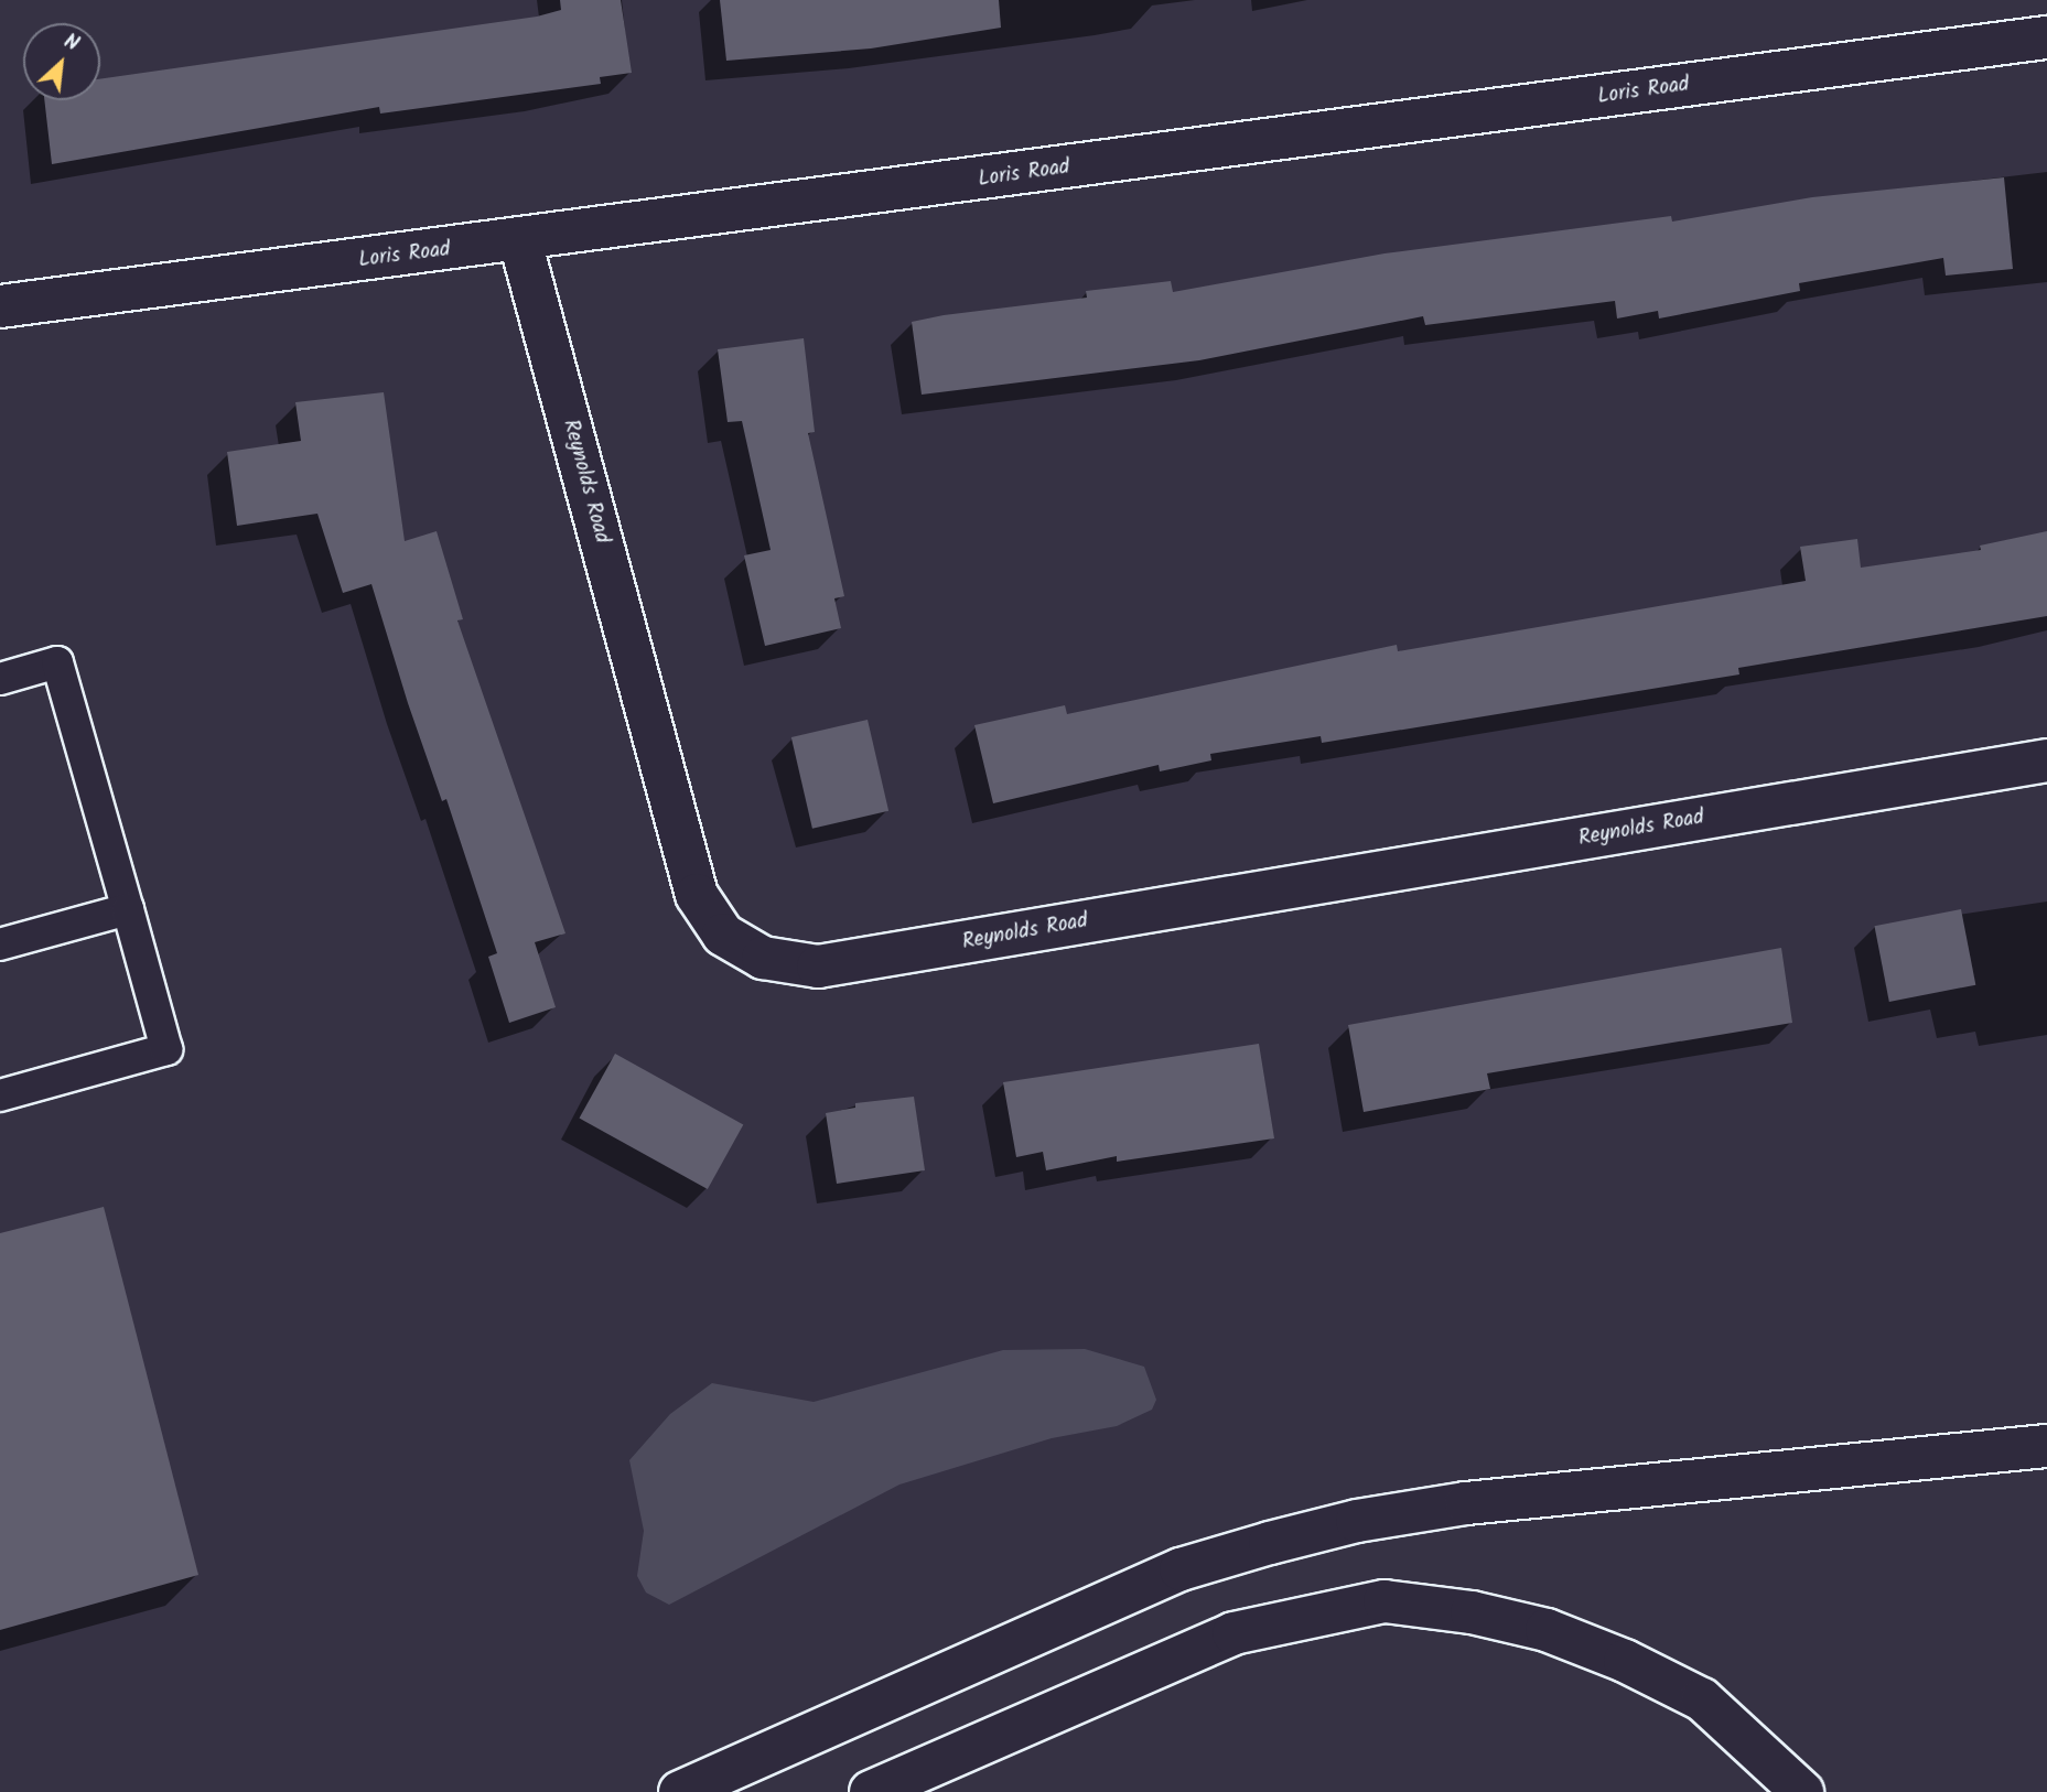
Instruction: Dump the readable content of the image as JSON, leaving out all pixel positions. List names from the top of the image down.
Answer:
{
  "streets": {
    "main road": ["Loris Road", "Reynolds Road"]
  },
  "crossings": [
    ["Loris Road", "Reynolds Road"]
  ],
  "north": "top right"
}
